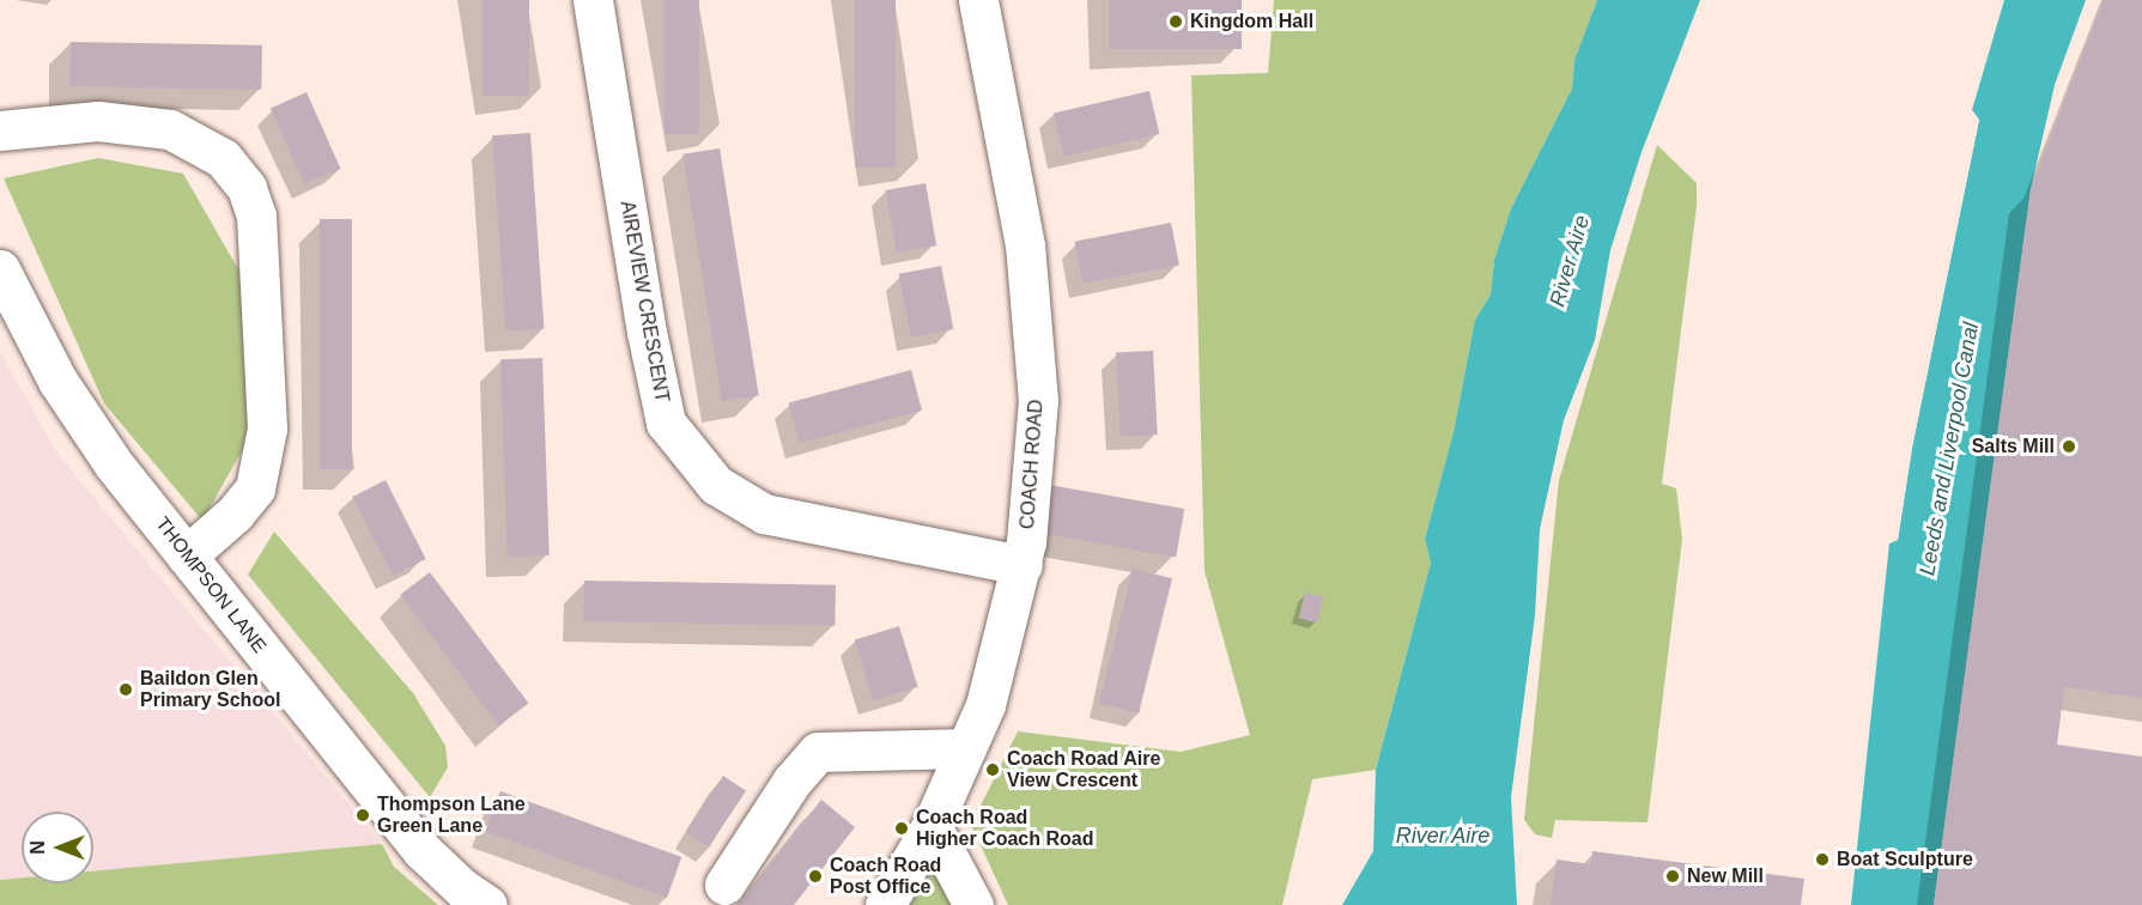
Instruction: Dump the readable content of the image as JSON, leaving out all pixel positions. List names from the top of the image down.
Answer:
{
  "streets": {
    "street": ["AIREVIEW CRESCENT", "COACH ROAD", "THOMPSON LANE"]
  },
  "crossings": [
    ["AIREVIEW CRESCENT", "COACH ROAD"]
  ],
  "water": ["River Aire", "Leeds and Liverpool Canal"],
  "places": [
    "Kingdom Hall",
    "Salts Mill",
    "Baildon Glen Primary School",
    "Coach Road Aire View Crescent",
    "Thompson Lane Green Lane",
    "Coach Road Higher Coach Road",
    "Boat Sculpture",
    "Coach Road Post Office",
    "New Mill"
  ],
  "north": "left"
}
